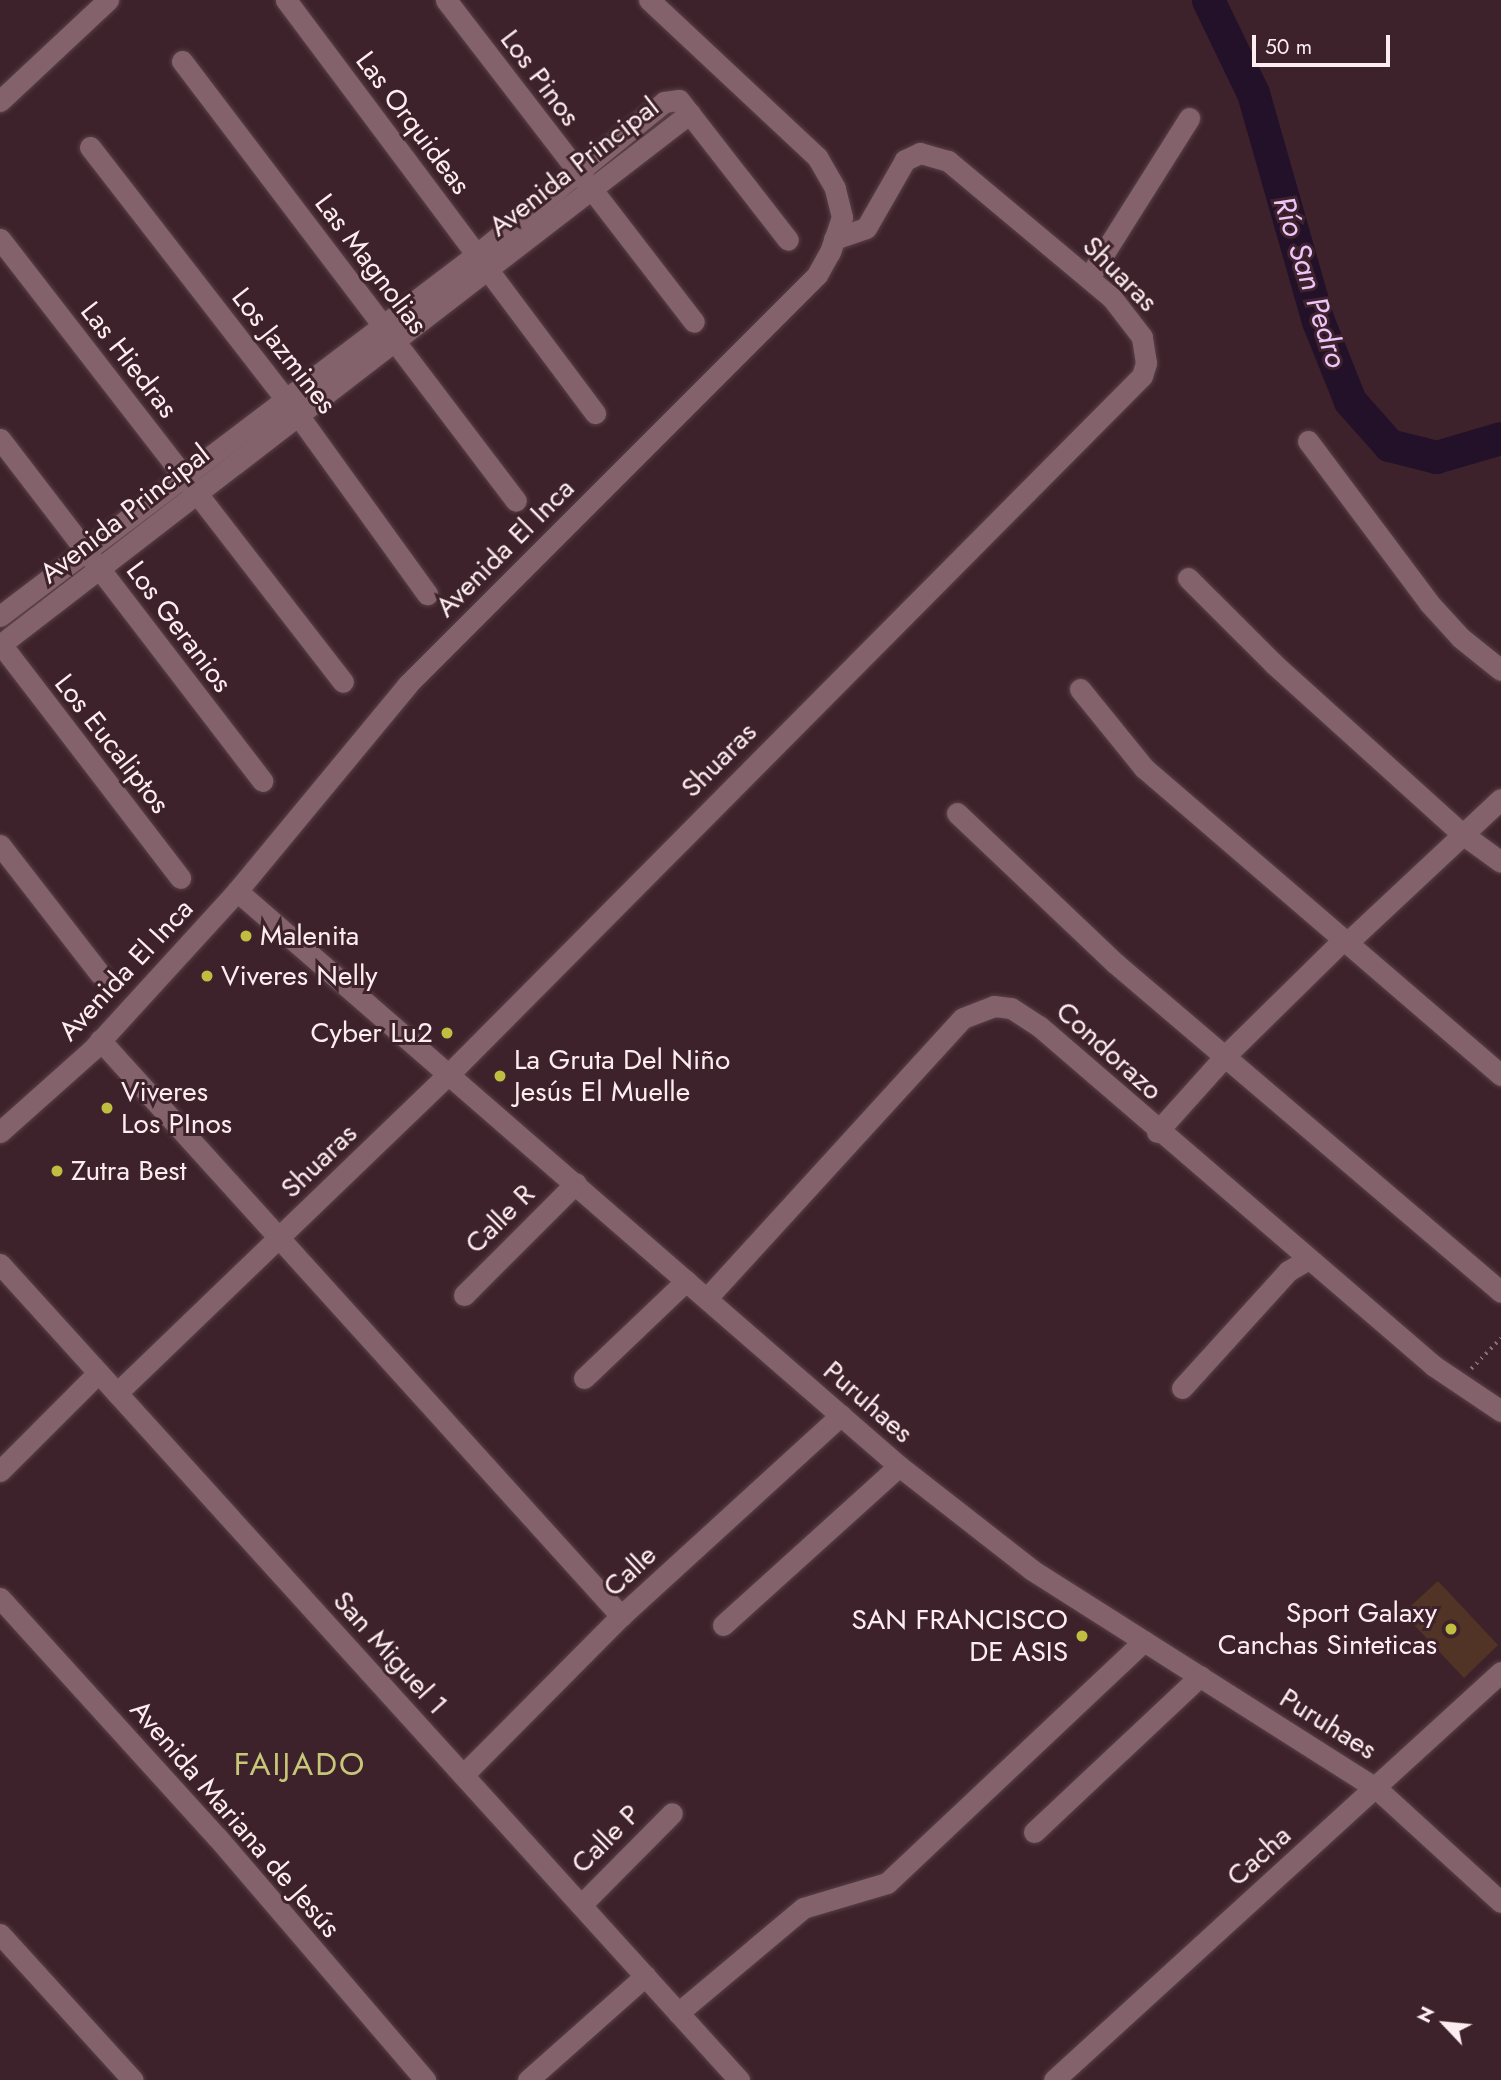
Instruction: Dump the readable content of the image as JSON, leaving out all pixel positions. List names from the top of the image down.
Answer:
{
  "streets": {
    "street": [
      "Los Pinos",
      "Las Orquideas",
      "Avenida Principal",
      "Las Magnolias",
      "Shuaras",
      "Los Jazmines",
      "Las Hiedras",
      "Avenida El Inca",
      "Los Geranios",
      "Los Eucaliptos",
      "Condorazo",
      "Calle R",
      "Puruhaes",
      "Calle",
      "San Miguel 1",
      "Avenida Mariana de Jesús",
      "Calle P",
      "Cacha"
    ]
  },
  "crossings": [
    ["Los Pinos", "Avenida Principal"],
    ["Las Orquideas", "Avenida Principal"],
    ["Avenida Principal", "Las Magnolias"],
    ["Avenida Principal", "Los Jazmines"],
    ["Avenida Principal", "Las Hiedras"],
    ["Avenida Principal", "Los Geranios"],
    ["Avenida Principal", "Los Eucaliptos"],
    ["Shuaras", "Avenida El Inca"],
    ["Shuaras", "Puruhaes"],
    ["Shuaras", "San Miguel 1"],
    ["Avenida El Inca", "Puruhaes"],
    ["Condorazo", "Puruhaes"],
    ["Calle R", "Puruhaes"],
    ["Puruhaes", "Calle"],
    ["Puruhaes", "Cacha"],
    ["Calle", "San Miguel 1"],
    ["San Miguel 1", "Calle P"]
  ],
  "districts": ["FAIJADO"],
  "water": ["Río San Pedro"],
  "places": [
    "Malenita",
    "Viveres Nelly",
    "Cyber Lu2",
    "La Gruta Del Niño Jesús El Muelle",
    "Viveres Los PInos",
    "Zutra Best",
    "Sport Galaxy Canchas Sinteticas",
    "SAN FRANCISCO DE ASIS"
  ],
  "scale_bar": "50 m",
  "north": "top left"
}
